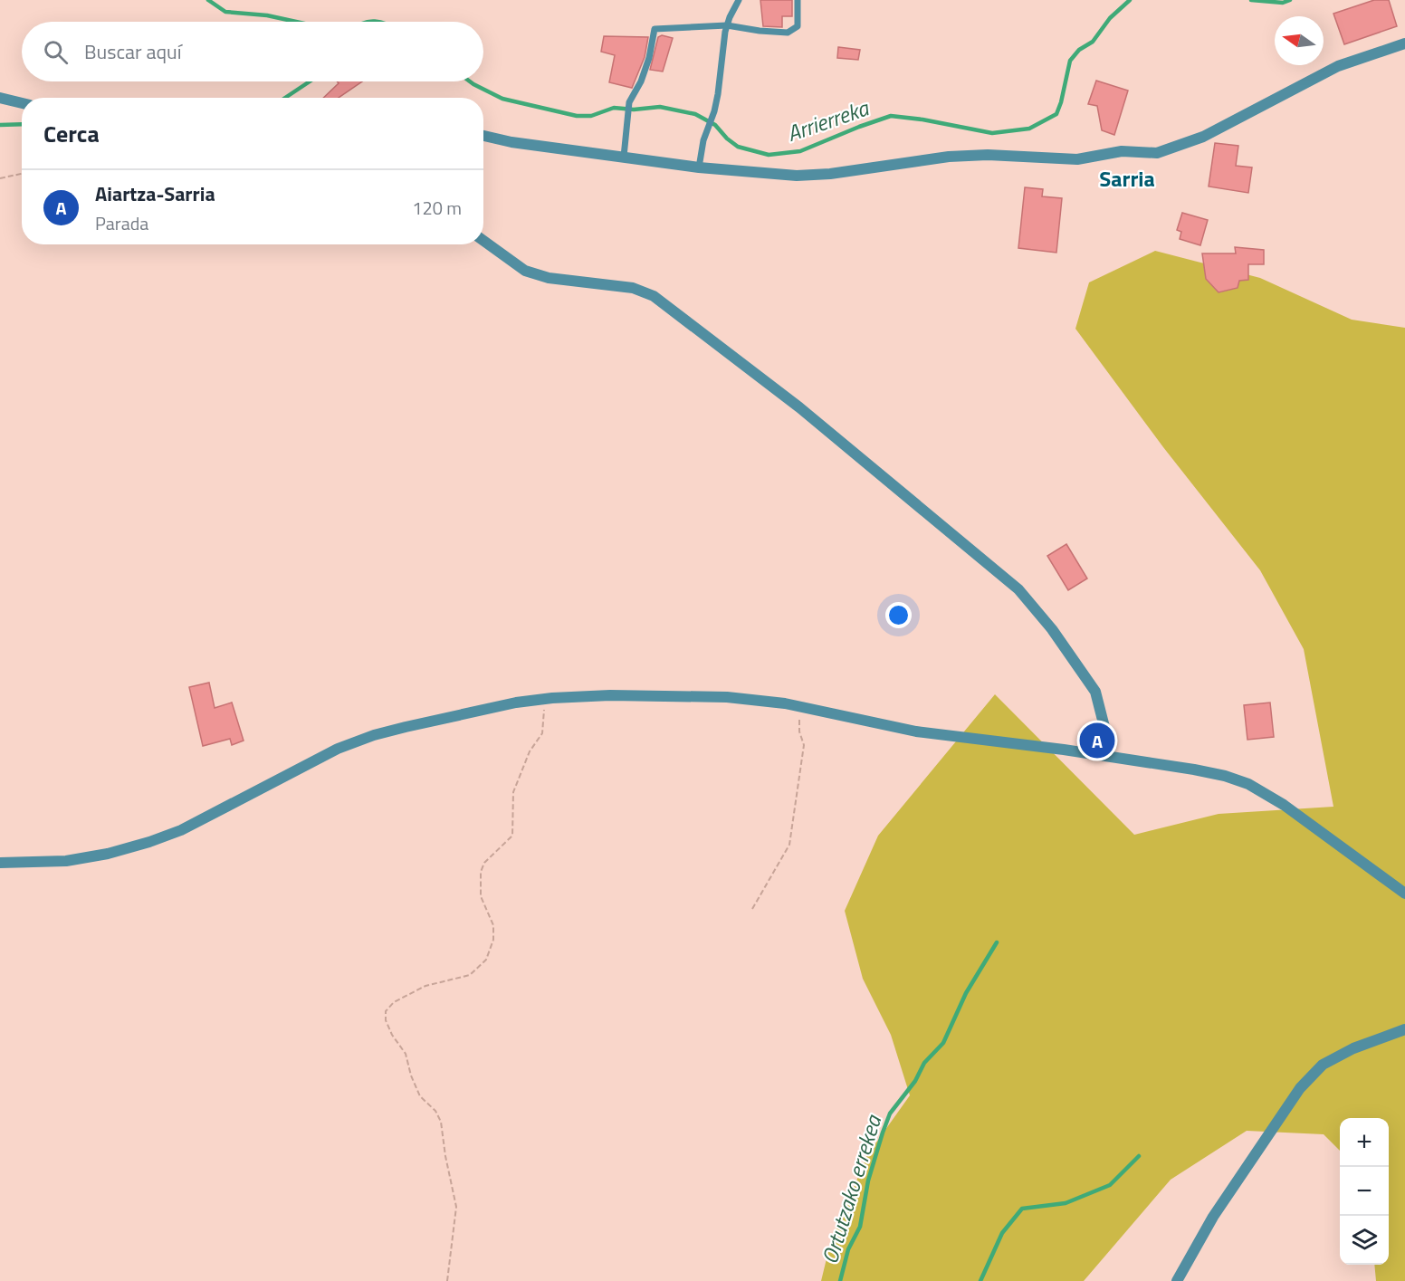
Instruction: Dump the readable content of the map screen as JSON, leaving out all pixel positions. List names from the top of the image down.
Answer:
{
  "districts": ["Sarria"],
  "water": ["Arrierreka", "Ortutzako errekea"],
  "north": "left",
  "page": {
    "search": "Buscar aquí",
    "heading": "Cerca",
    "list": [
      {
        "mark": "A",
        "name": "Aiartza-Sarria",
        "note": "Parada",
        "value": "120 m"
      }
    ],
    "pins": "A",
    "map_buttons": ["+", "−"]
  }
}
